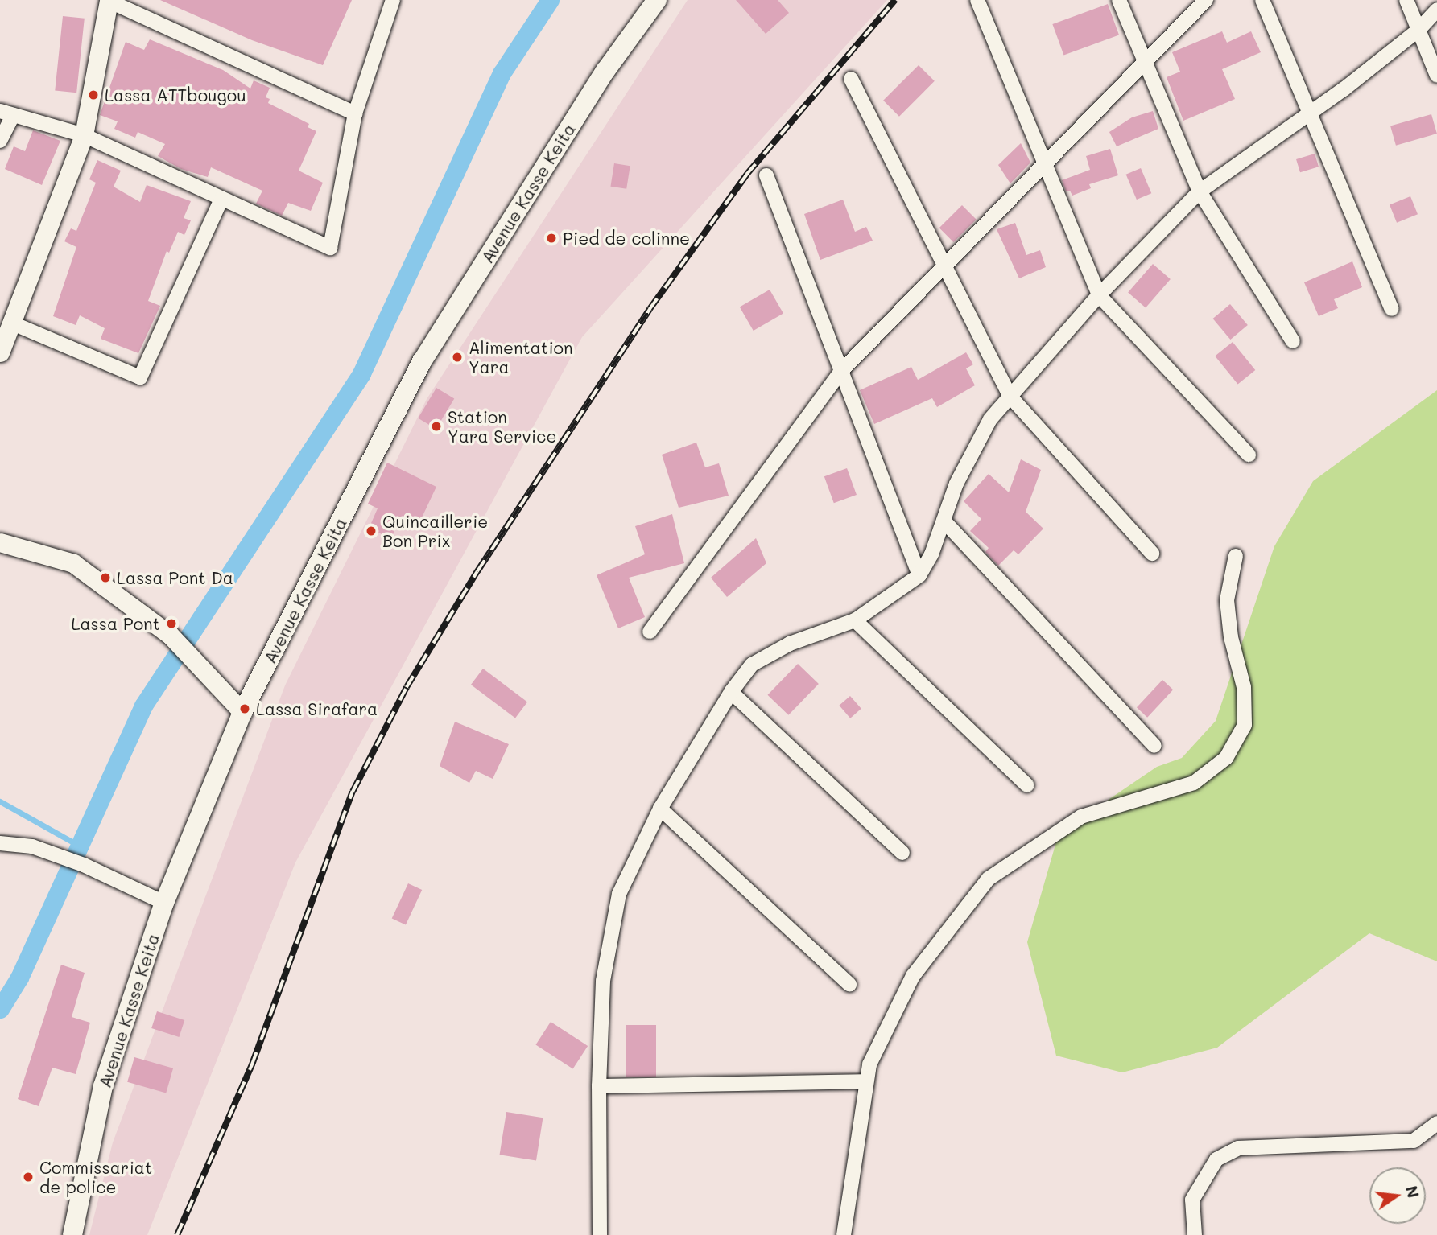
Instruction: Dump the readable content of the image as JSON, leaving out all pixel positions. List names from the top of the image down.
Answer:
{
  "streets": {
    "main road": ["Avenue Kasse Keita"]
  },
  "places": [
    "Lassa ATTbougou",
    "Pied de colinne",
    "Alimentation Yara",
    "Station Yara Service",
    "Quincaillerie Bon Prix",
    "Lassa Pont Da",
    "Lassa Pont",
    "Lassa Sirafara",
    "Commissariat de police"
  ],
  "north": "right"
}
